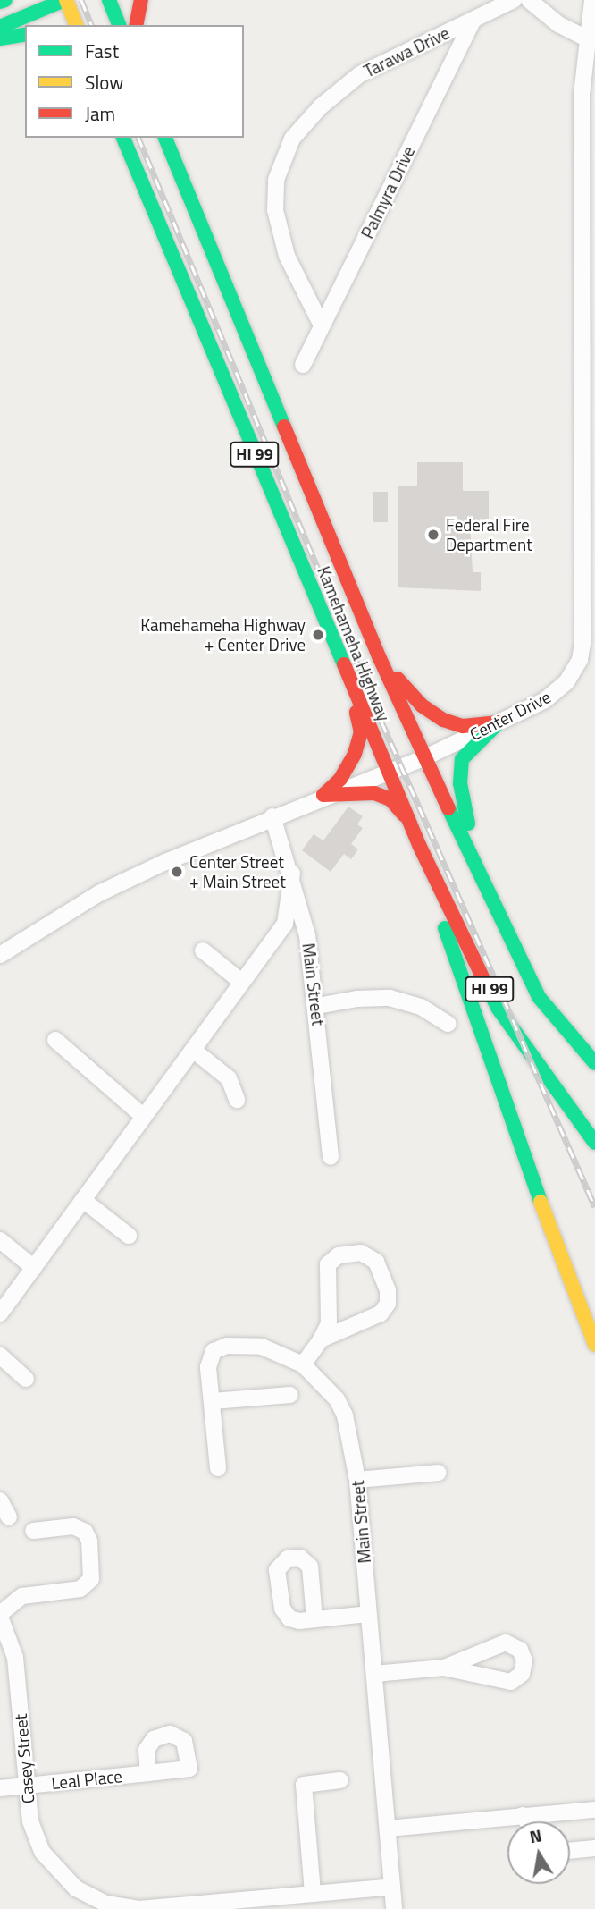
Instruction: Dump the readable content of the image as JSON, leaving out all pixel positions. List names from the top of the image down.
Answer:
{
  "streets": {
    "main road": ["HI 99", "Kamehameha Highway"],
    "street": [
      "Tarawa Drive",
      "Palmyra Drive",
      "Center Drive",
      "Main Street",
      "Casey Street",
      "Leal Place"
    ]
  },
  "crossings": [
    ["Tarawa Drive", "Palmyra Drive"],
    ["Kamehameha Highway", "Center Drive"],
    ["Center Drive", "Main Street"],
    ["Casey Street", "Leal Place"]
  ],
  "places": ["Federal Fire Department", "Kamehameha Highway + Center Drive", "Center Street + Main Street"],
  "legend": ["Fast", "Slow", "Jam"],
  "north": "top"
}
